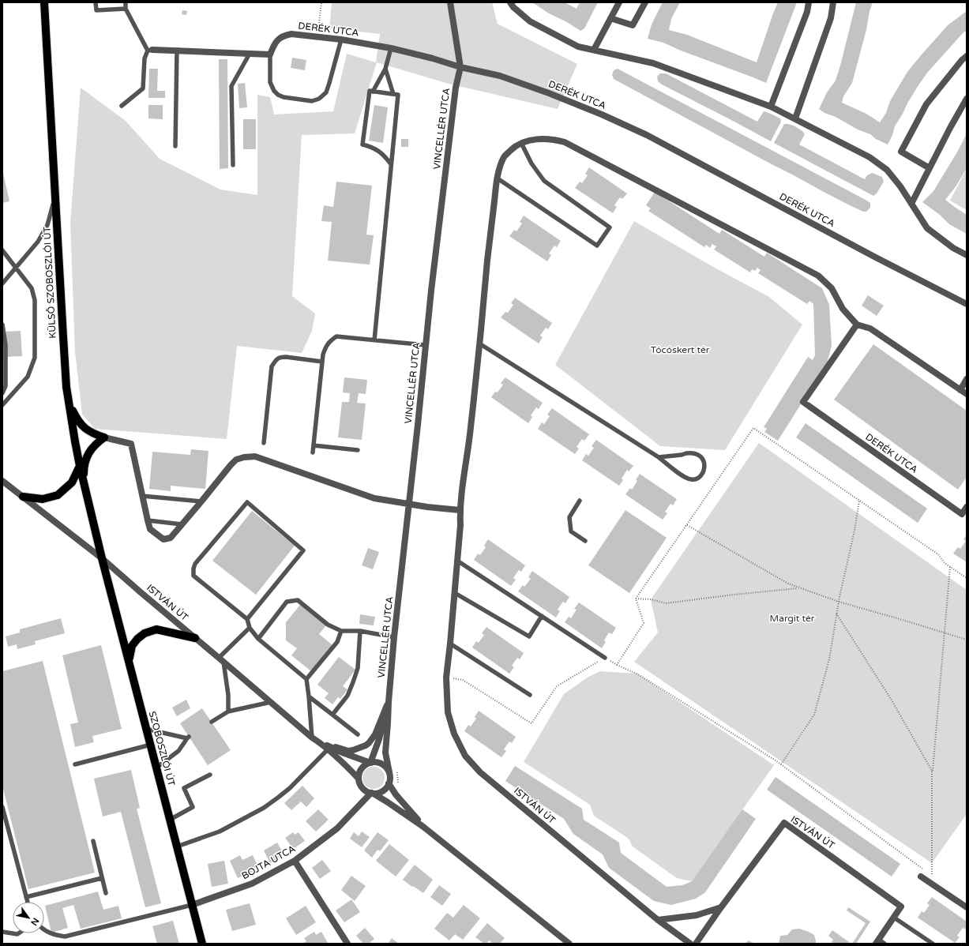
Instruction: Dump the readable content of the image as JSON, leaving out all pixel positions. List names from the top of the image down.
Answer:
{
  "streets": {
    "main road": ["KÜLSŐ SZOBOSZLÓI ÚT", "SZOBOSZLÓI ÚT"],
    "street": [
      "DERÉK UTCA",
      "VINCELLÉR UTCA",
      "ISTVÁN ÚT",
      "BOJTA UTCA"
    ]
  },
  "crossings": [
    ["DERÉK UTCA", "VINCELLÉR UTCA"],
    ["VINCELLÉR UTCA", "ISTVÁN ÚT"],
    ["VINCELLÉR UTCA", "BOJTA UTCA"],
    ["KÜLSŐ SZOBOSZLÓI ÚT", "ISTVÁN ÚT"],
    ["KÜLSŐ SZOBOSZLÓI ÚT", "SZOBOSZLÓI ÚT"],
    ["ISTVÁN ÚT", "SZOBOSZLÓI ÚT"],
    ["ISTVÁN ÚT", "BOJTA UTCA"],
    ["SZOBOSZLÓI ÚT", "BOJTA UTCA"]
  ],
  "parks": ["Tócóskert tér", "Margit tér"],
  "north": "bottom right"
}
